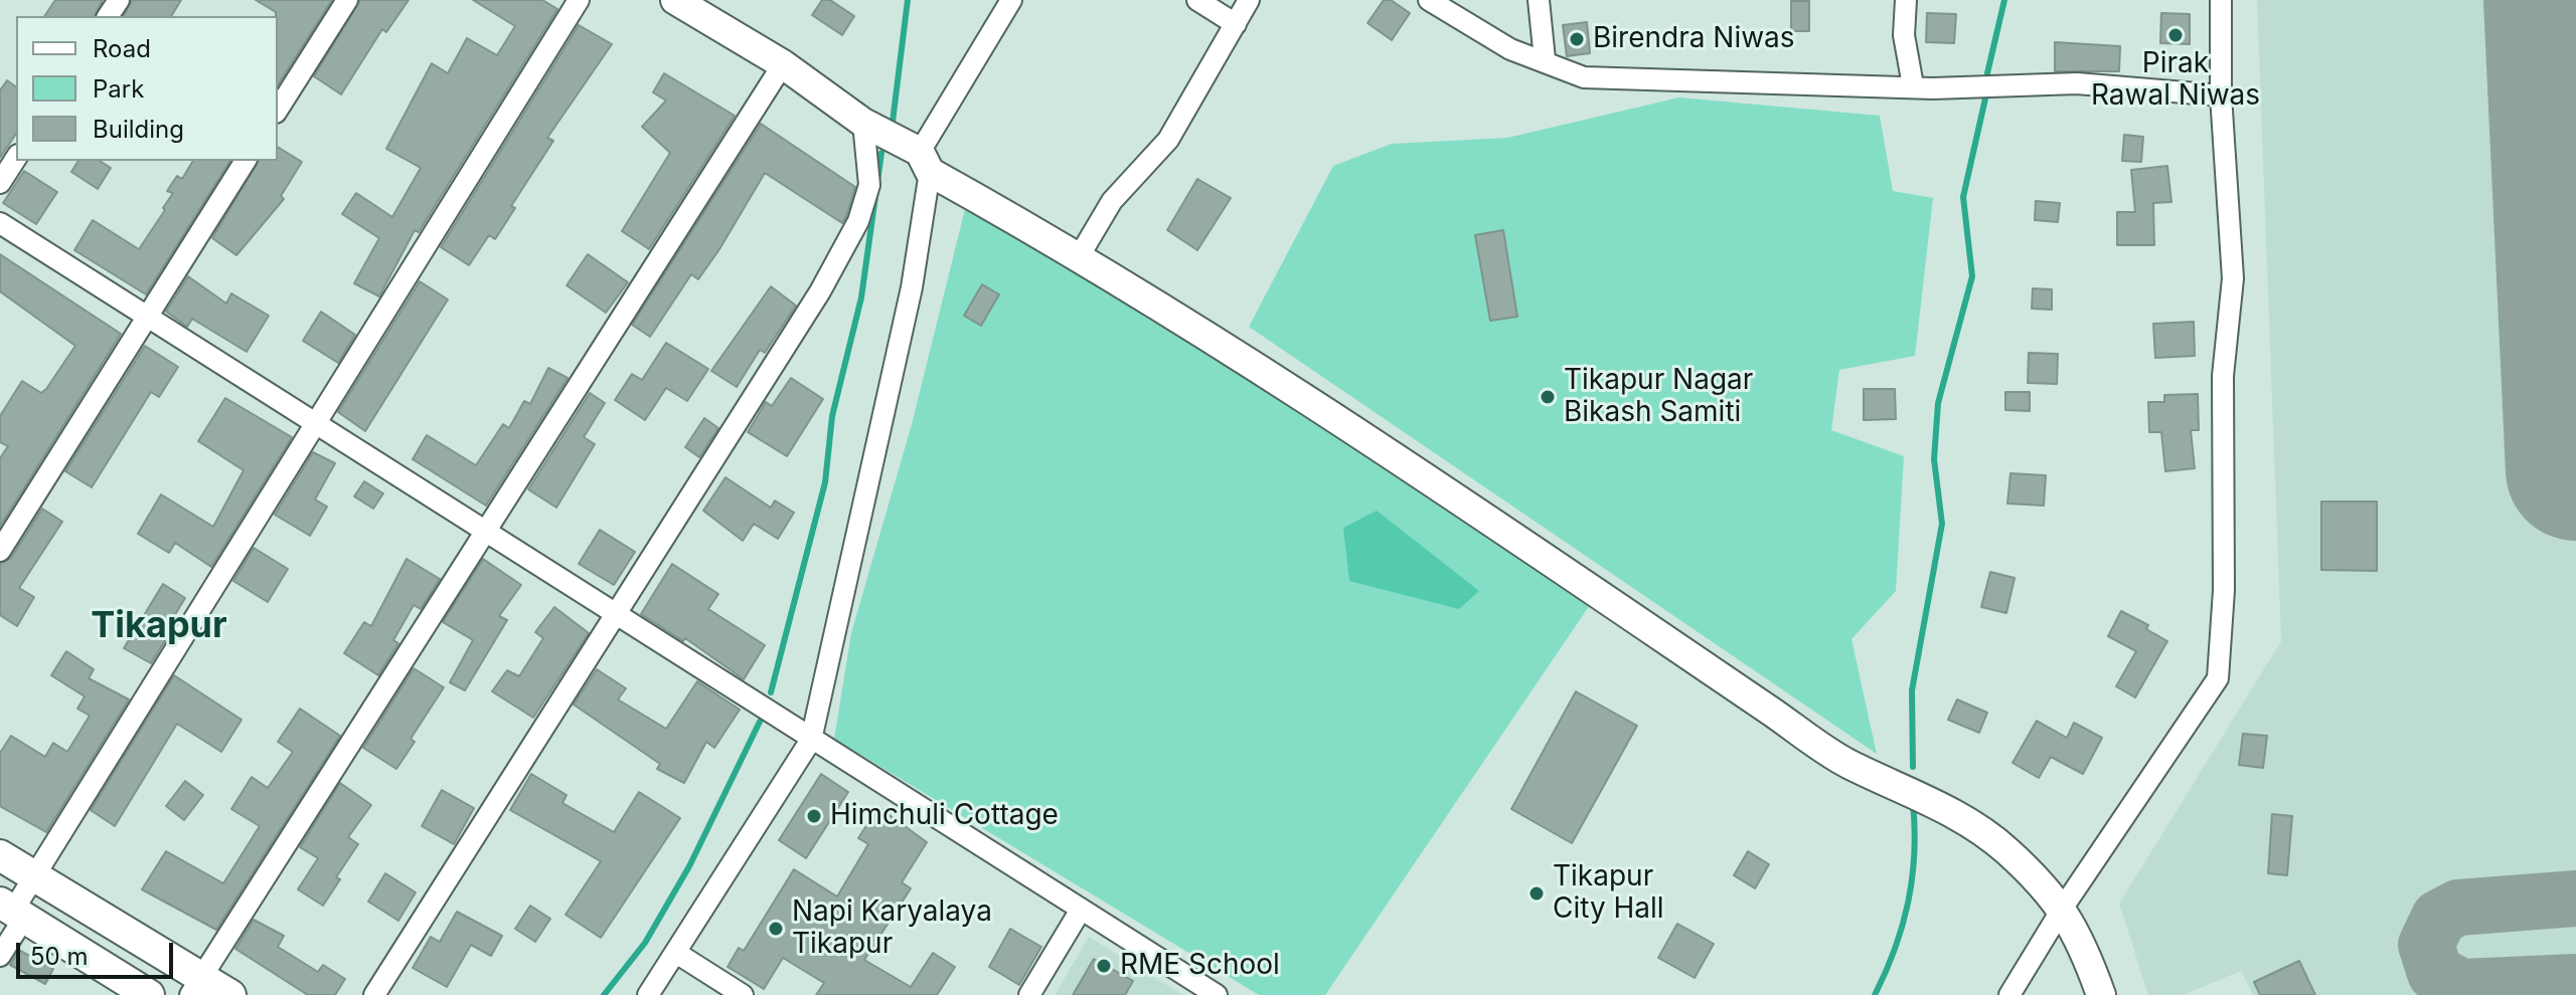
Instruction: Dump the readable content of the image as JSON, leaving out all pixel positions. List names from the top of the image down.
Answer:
{
  "districts": ["Tikapur"],
  "places": [
    "Pirak Rawal Niwas",
    "Birendra Niwas",
    "Tikapur Nagar Bikash Samiti",
    "Himchuli Cottage",
    "Tikapur City Hall",
    "Napi Karyalaya Tikapur",
    "RME School"
  ],
  "legend": ["Road", "Park", "Building"],
  "scale_bar": "50 m"
}
